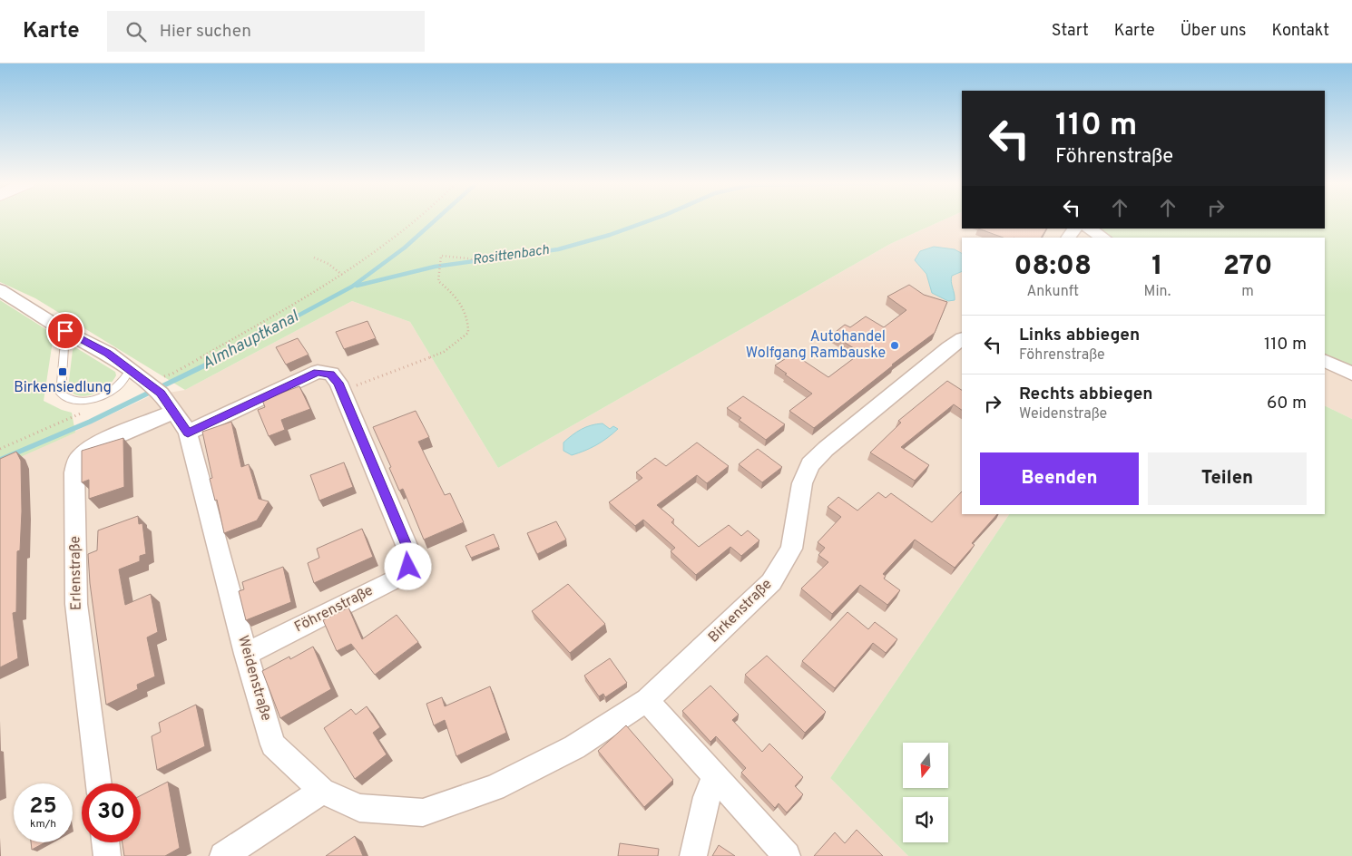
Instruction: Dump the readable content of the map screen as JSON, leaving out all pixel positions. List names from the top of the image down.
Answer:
{
  "streets": {
    "street": [
      "Erlenstraße",
      "Föhrenstraße",
      "Birkenstraße",
      "Weidenstraße"
    ]
  },
  "crossings": [
    ["Erlenstraße", "Weidenstraße"],
    ["Föhrenstraße", "Weidenstraße"],
    ["Birkenstraße", "Weidenstraße"]
  ],
  "water": ["Rosittenbach", "Almhauptkanal"],
  "places": {
    "other": ["Autohandel Wolfgang Rambauske"],
    "transit": ["Birkensiedlung"]
  },
  "north": "bottom",
  "page": {
    "header": "Karte",
    "search": "Hier suchen",
    "nav": [
      "Start",
      "Karte",
      "Über uns",
      "Kontakt"
    ],
    "turn": ["110 m", "Föhrenstraße"],
    "eta": [
      "08:08",
      "Ankunft",
      "1",
      "Min.",
      "270",
      "m"
    ],
    "list": [
      {
        "name": "Links abbiegen",
        "note": "Föhrenstraße",
        "value": "110 m"
      },
      {
        "name": "Rechts abbiegen",
        "note": "Weidenstraße",
        "value": "60 m"
      }
    ],
    "buttons": ["Beenden", "Teilen"],
    "speed": "25 km/h",
    "limit": "30"
  }
}
